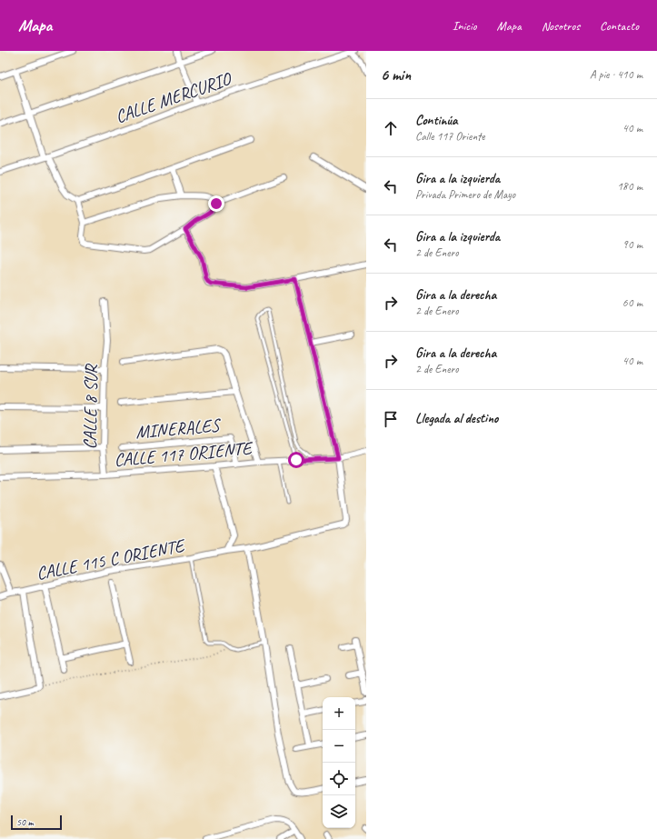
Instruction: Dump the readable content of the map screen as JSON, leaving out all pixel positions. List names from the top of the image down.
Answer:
{
  "streets": {
    "street": [
      "CALLE MERCURIO",
      "CALLE 8 SUR",
      "MINERALES",
      "CALLE 117 ORIENTE",
      "CALLE 115 C ORIENTE"
    ]
  },
  "crossings": [
    ["CALLE 8 SUR", "CALLE 117 ORIENTE"],
    ["MINERALES", "CALLE 117 ORIENTE"],
    ["CALLE 117 ORIENTE", "CALLE 115 C ORIENTE"]
  ],
  "scale_bar": "50 m",
  "page": {
    "header": "Mapa",
    "nav": [
      "Inicio",
      "Mapa",
      "Nosotros",
      "Contacto"
    ],
    "heading": ["6 min", "A pie · 410 m"],
    "list": [
      ["Continúa", "Calle 117 Oriente", "40 m"],
      ["Gira a la izquierda", "Privada Primero de Mayo", "180 m"],
      ["Gira a la izquierda", "2 de Enero", "90 m"],
      ["Gira a la derecha", "2 de Enero", "60 m"],
      ["Gira a la derecha", "2 de Enero", "40 m"],
      "Llegada al destino"
    ],
    "map_buttons": ["+", "−"],
    "scale": "50 m"
  }
}
